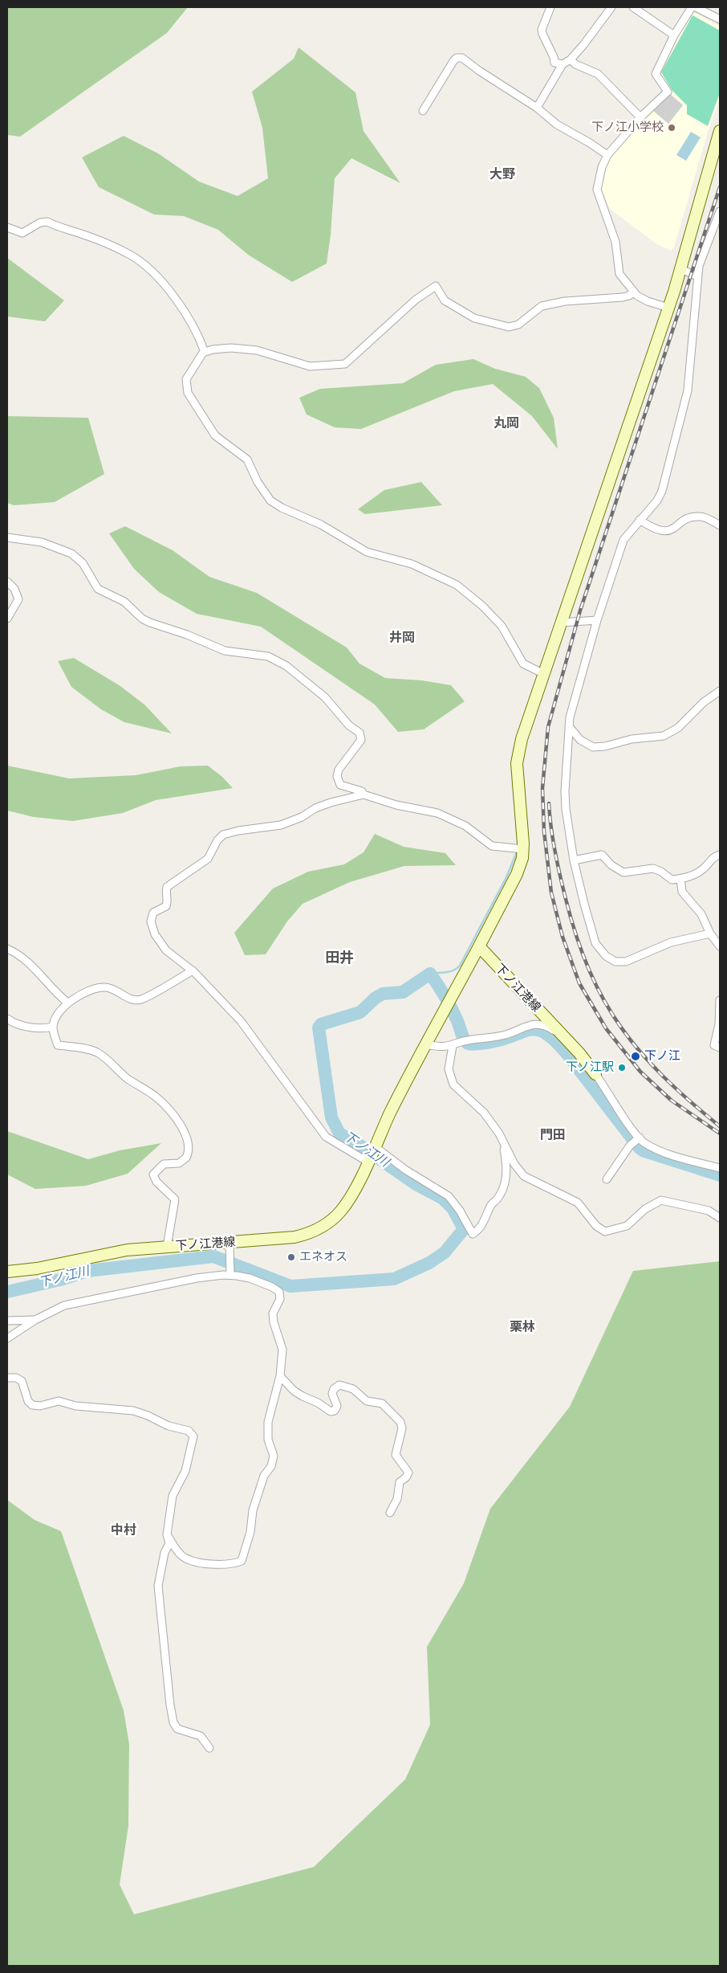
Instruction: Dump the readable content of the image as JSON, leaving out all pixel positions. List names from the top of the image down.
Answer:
{
  "streets": {
    "street": ["下ノ江港線"]
  },
  "districts": [
    "大野",
    "丸岡",
    "井岡",
    "田井",
    "門田",
    "栗林",
    "中村"
  ],
  "water": ["下ノ江川"],
  "places": [
    "下ノ江小学校",
    "下ノ江",
    "下ノ江駅",
    "エネオス"
  ]
}
